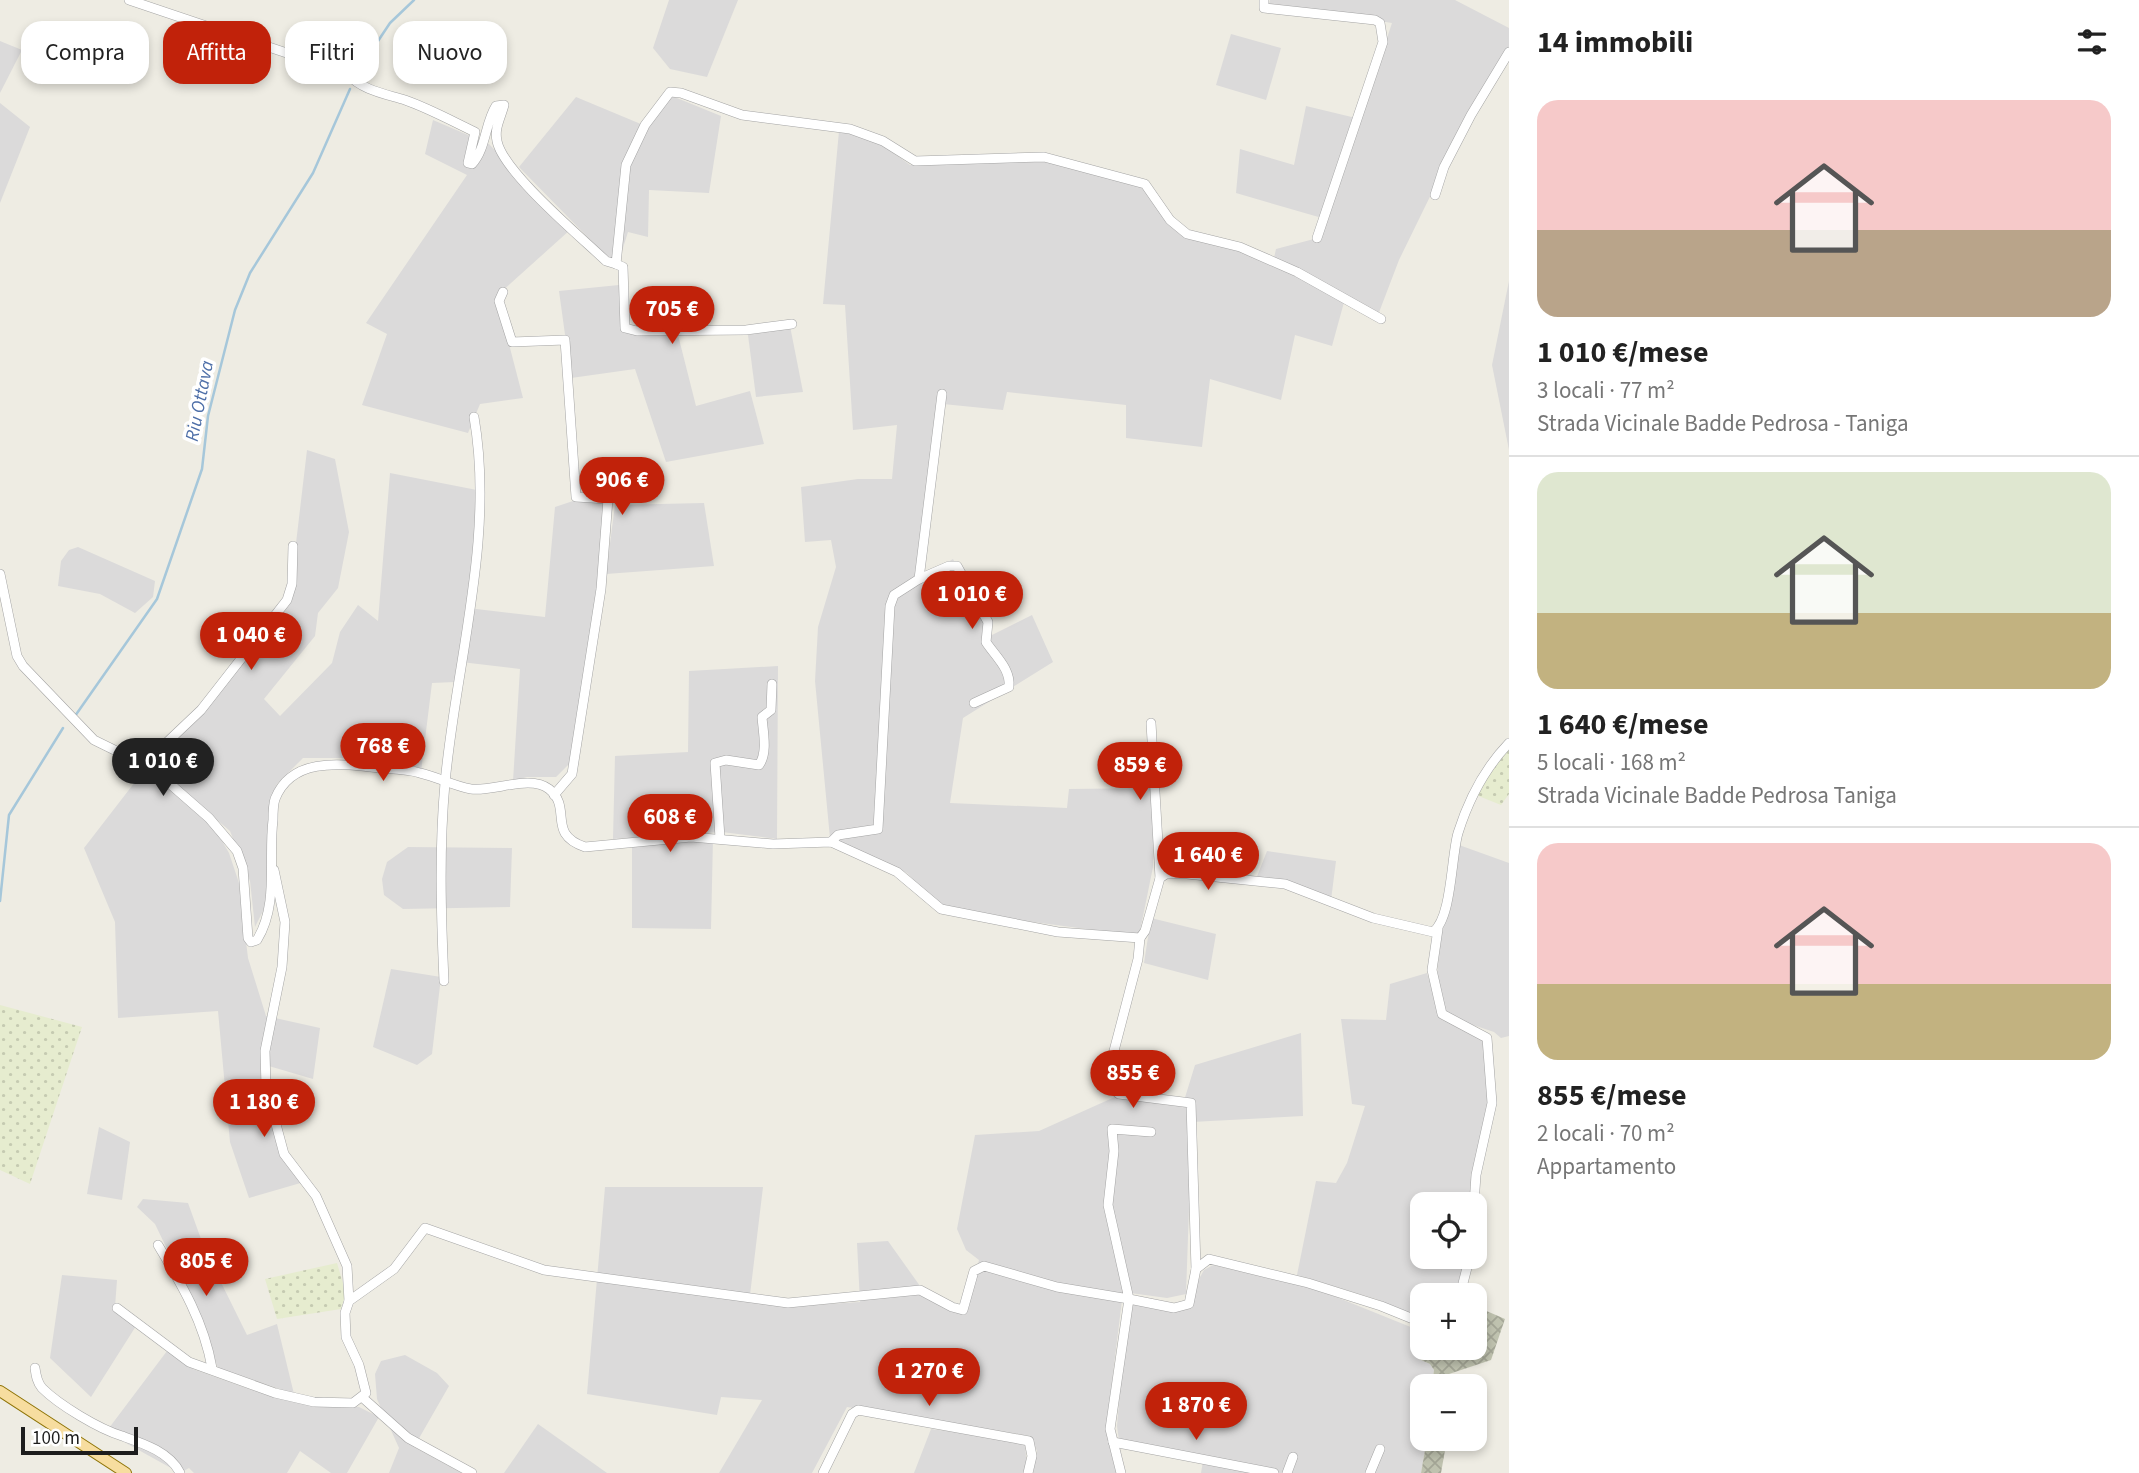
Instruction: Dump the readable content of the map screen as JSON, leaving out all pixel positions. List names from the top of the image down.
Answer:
{
  "water": ["Riu Ottava"],
  "scale_bar": "100 m",
  "page": {
    "heading": "14 immobili",
    "chip": [
      "Compra",
      "Affitta",
      "Filtri",
      "Nuovo"
    ],
    "list": [
      {
        "name": "1 010 €/mese",
        "note": "3 locali · 77 m² · Strada Vicinale Badde Pedrosa - Taniga"
      },
      {
        "name": "1 640 €/mese",
        "note": "5 locali · 168 m² · Strada Vicinale Badde Pedrosa Taniga"
      },
      {
        "name": "855 €/mese",
        "note": "2 locali · 70 m² · Appartamento"
      }
    ],
    "price": [
      "705 €",
      "906 €",
      "1 010 €",
      "1 040 €",
      "768 €",
      "1 010 €",
      "859 €",
      "608 €",
      "1 640 €",
      "855 €",
      "1 180 €",
      "805 €",
      "1 270 €",
      "1 870 €"
    ],
    "map_buttons": ["+", "−"],
    "scale": "100 m"
  }
}
